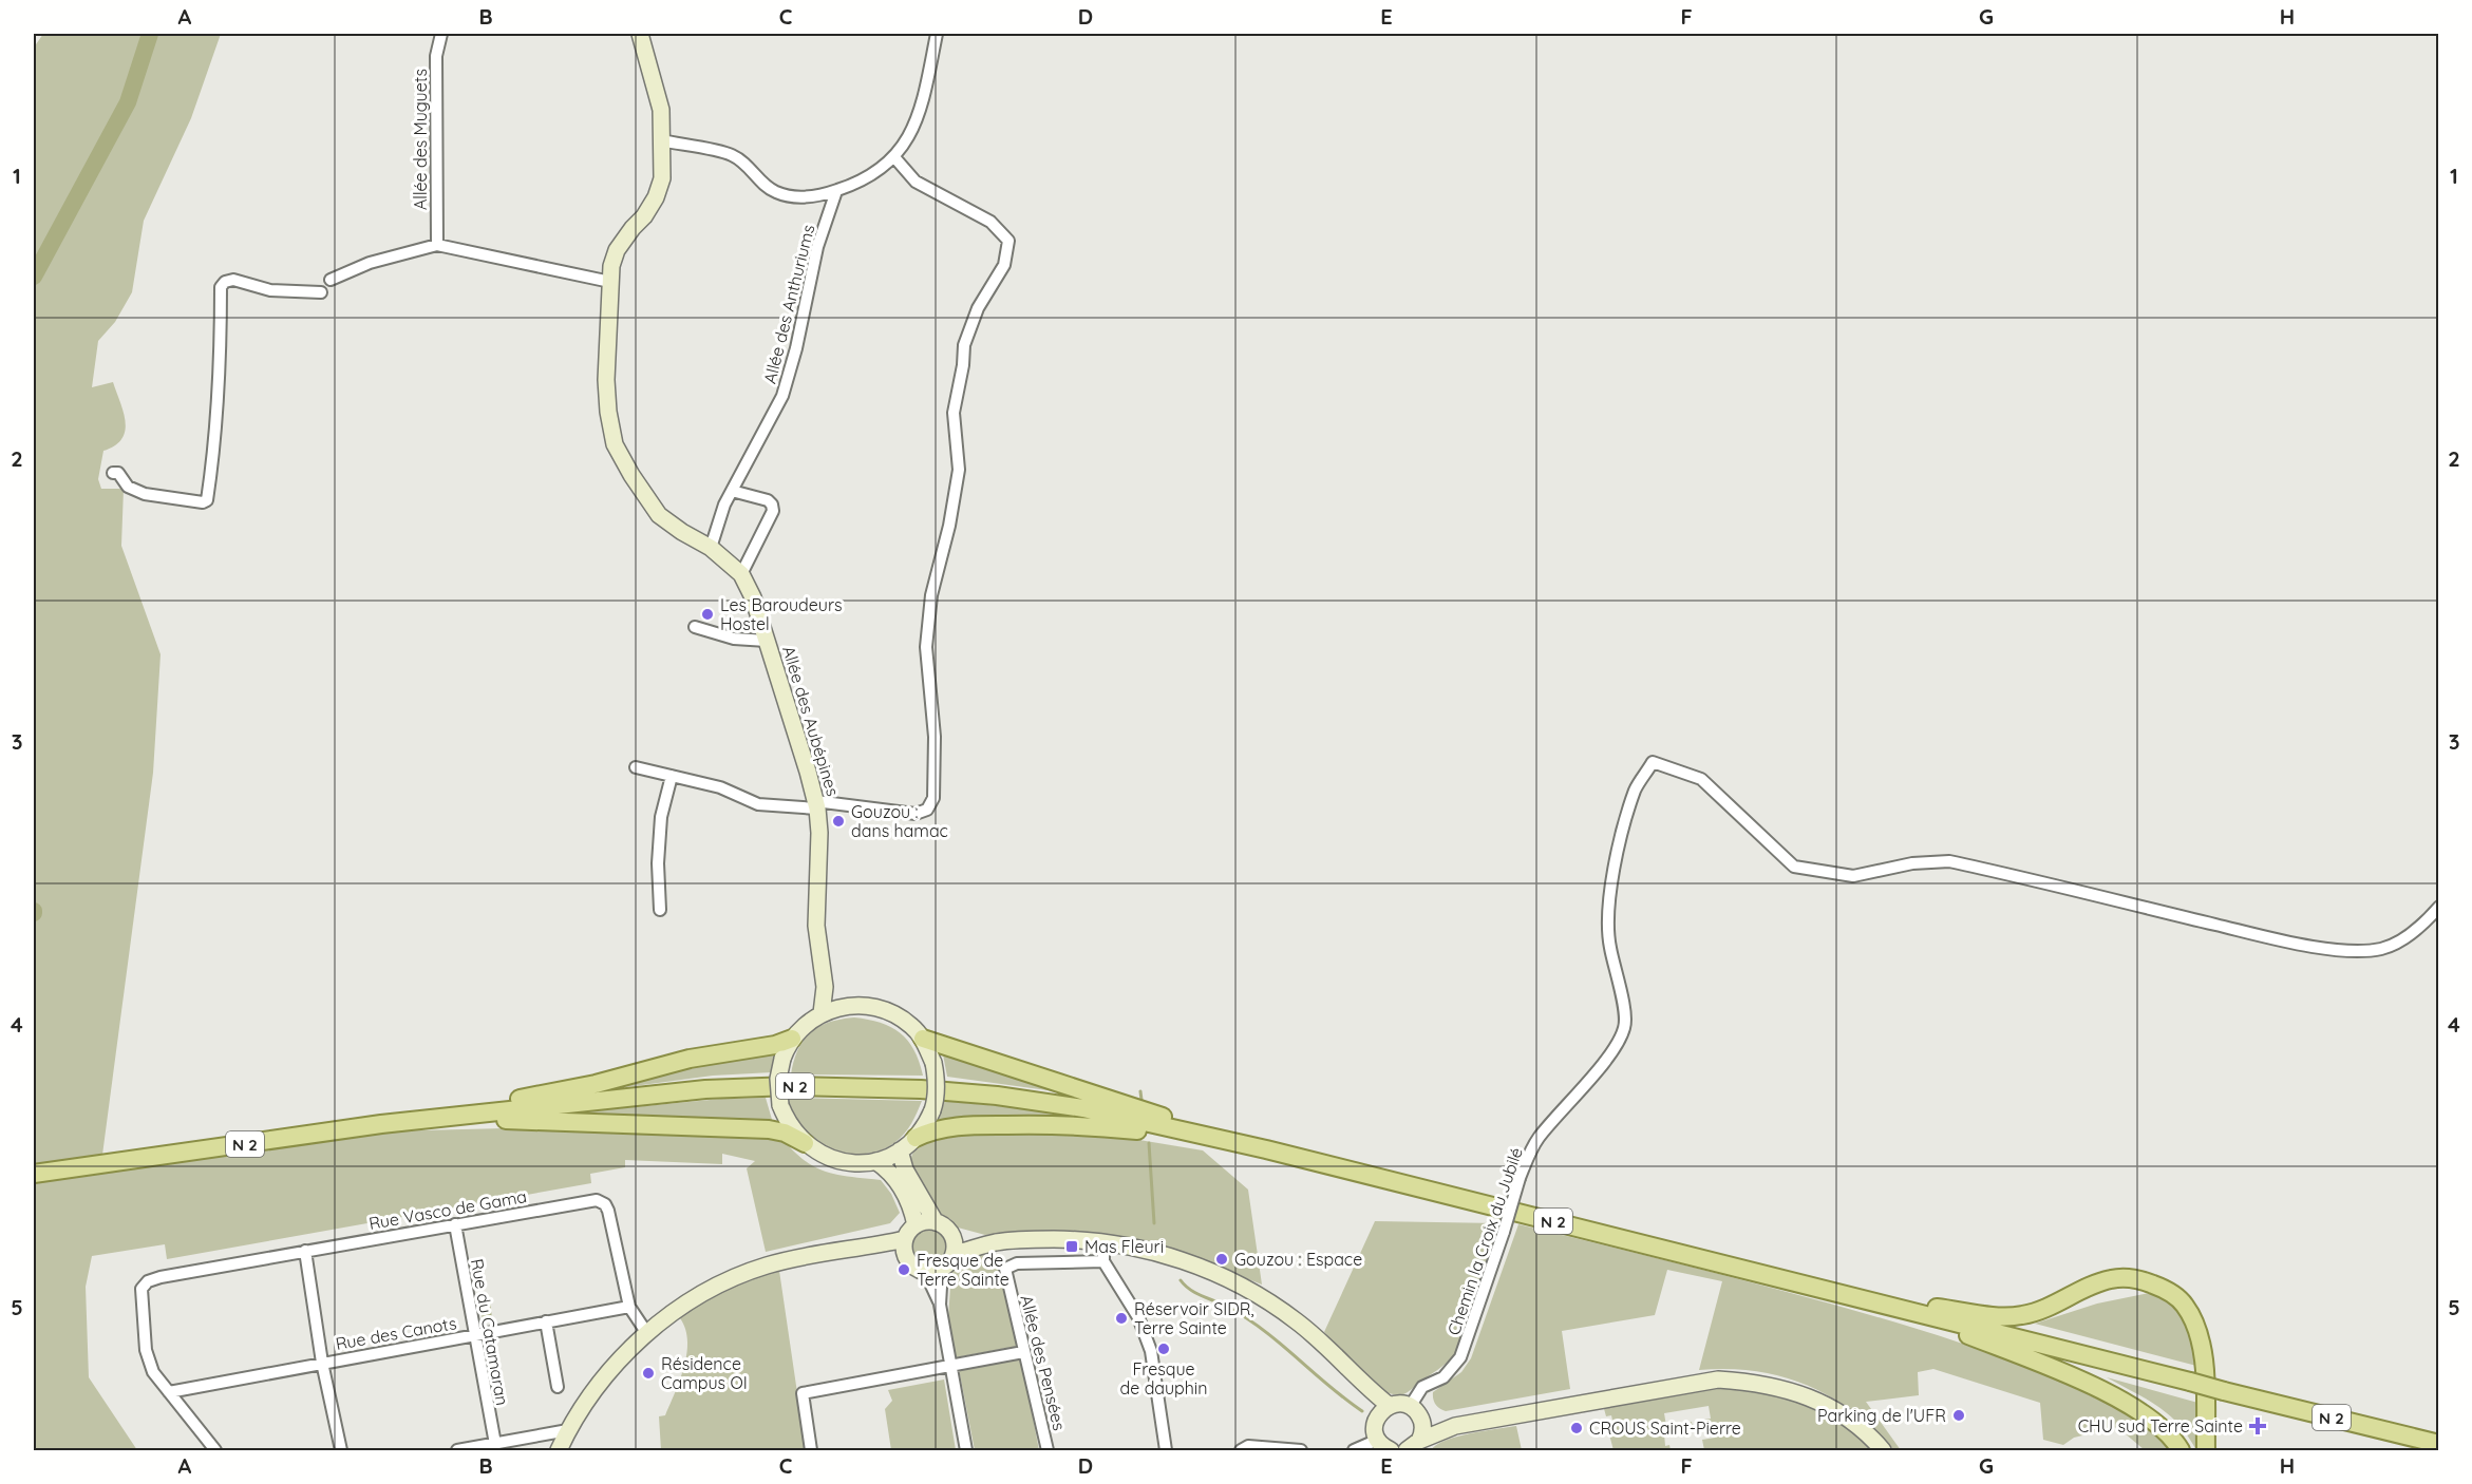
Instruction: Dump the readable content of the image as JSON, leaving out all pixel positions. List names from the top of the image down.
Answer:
{
  "streets": {
    "main road": ["N 2"],
    "street": [
      "Allée des Muguets",
      "Allée des Anthuriums",
      "Allée des Aubépines",
      "Rue Vasco de Gama",
      "Chemin la Croix du Jubilé",
      "Rue du Catamaran",
      "Rue des Canots",
      "Allée des Pensées"
    ]
  },
  "crossings": [
    ["Allée des Anthuriums", "Allée des Aubépines"],
    ["Rue Vasco de Gama", "Rue du Catamaran"],
    ["Rue Vasco de Gama", "Rue des Canots"],
    ["Rue du Catamaran", "Rue des Canots"]
  ],
  "places": {
    "other": [
      "Les Baroudeurs Hostel",
      "Gouzou : dans hamac",
      "Gouzou : Espace",
      "Fresque de Terre Sainte",
      "Réservoir SIDR, Terre Sainte",
      "Fresque de dauphin",
      "Résidence Campus OI",
      "Parking de l'UFR",
      "CROUS Saint-Pierre"
    ],
    "transit": ["Mas Fleuri"],
    "health": ["CHU sud Terre Sainte"]
  },
  "grid": {
    "columns": [
      "A",
      "B",
      "C",
      "D",
      "E",
      "F",
      "G",
      "H"
    ],
    "rows": [
      "1",
      "2",
      "3",
      "4",
      "5"
    ]
  }
}
